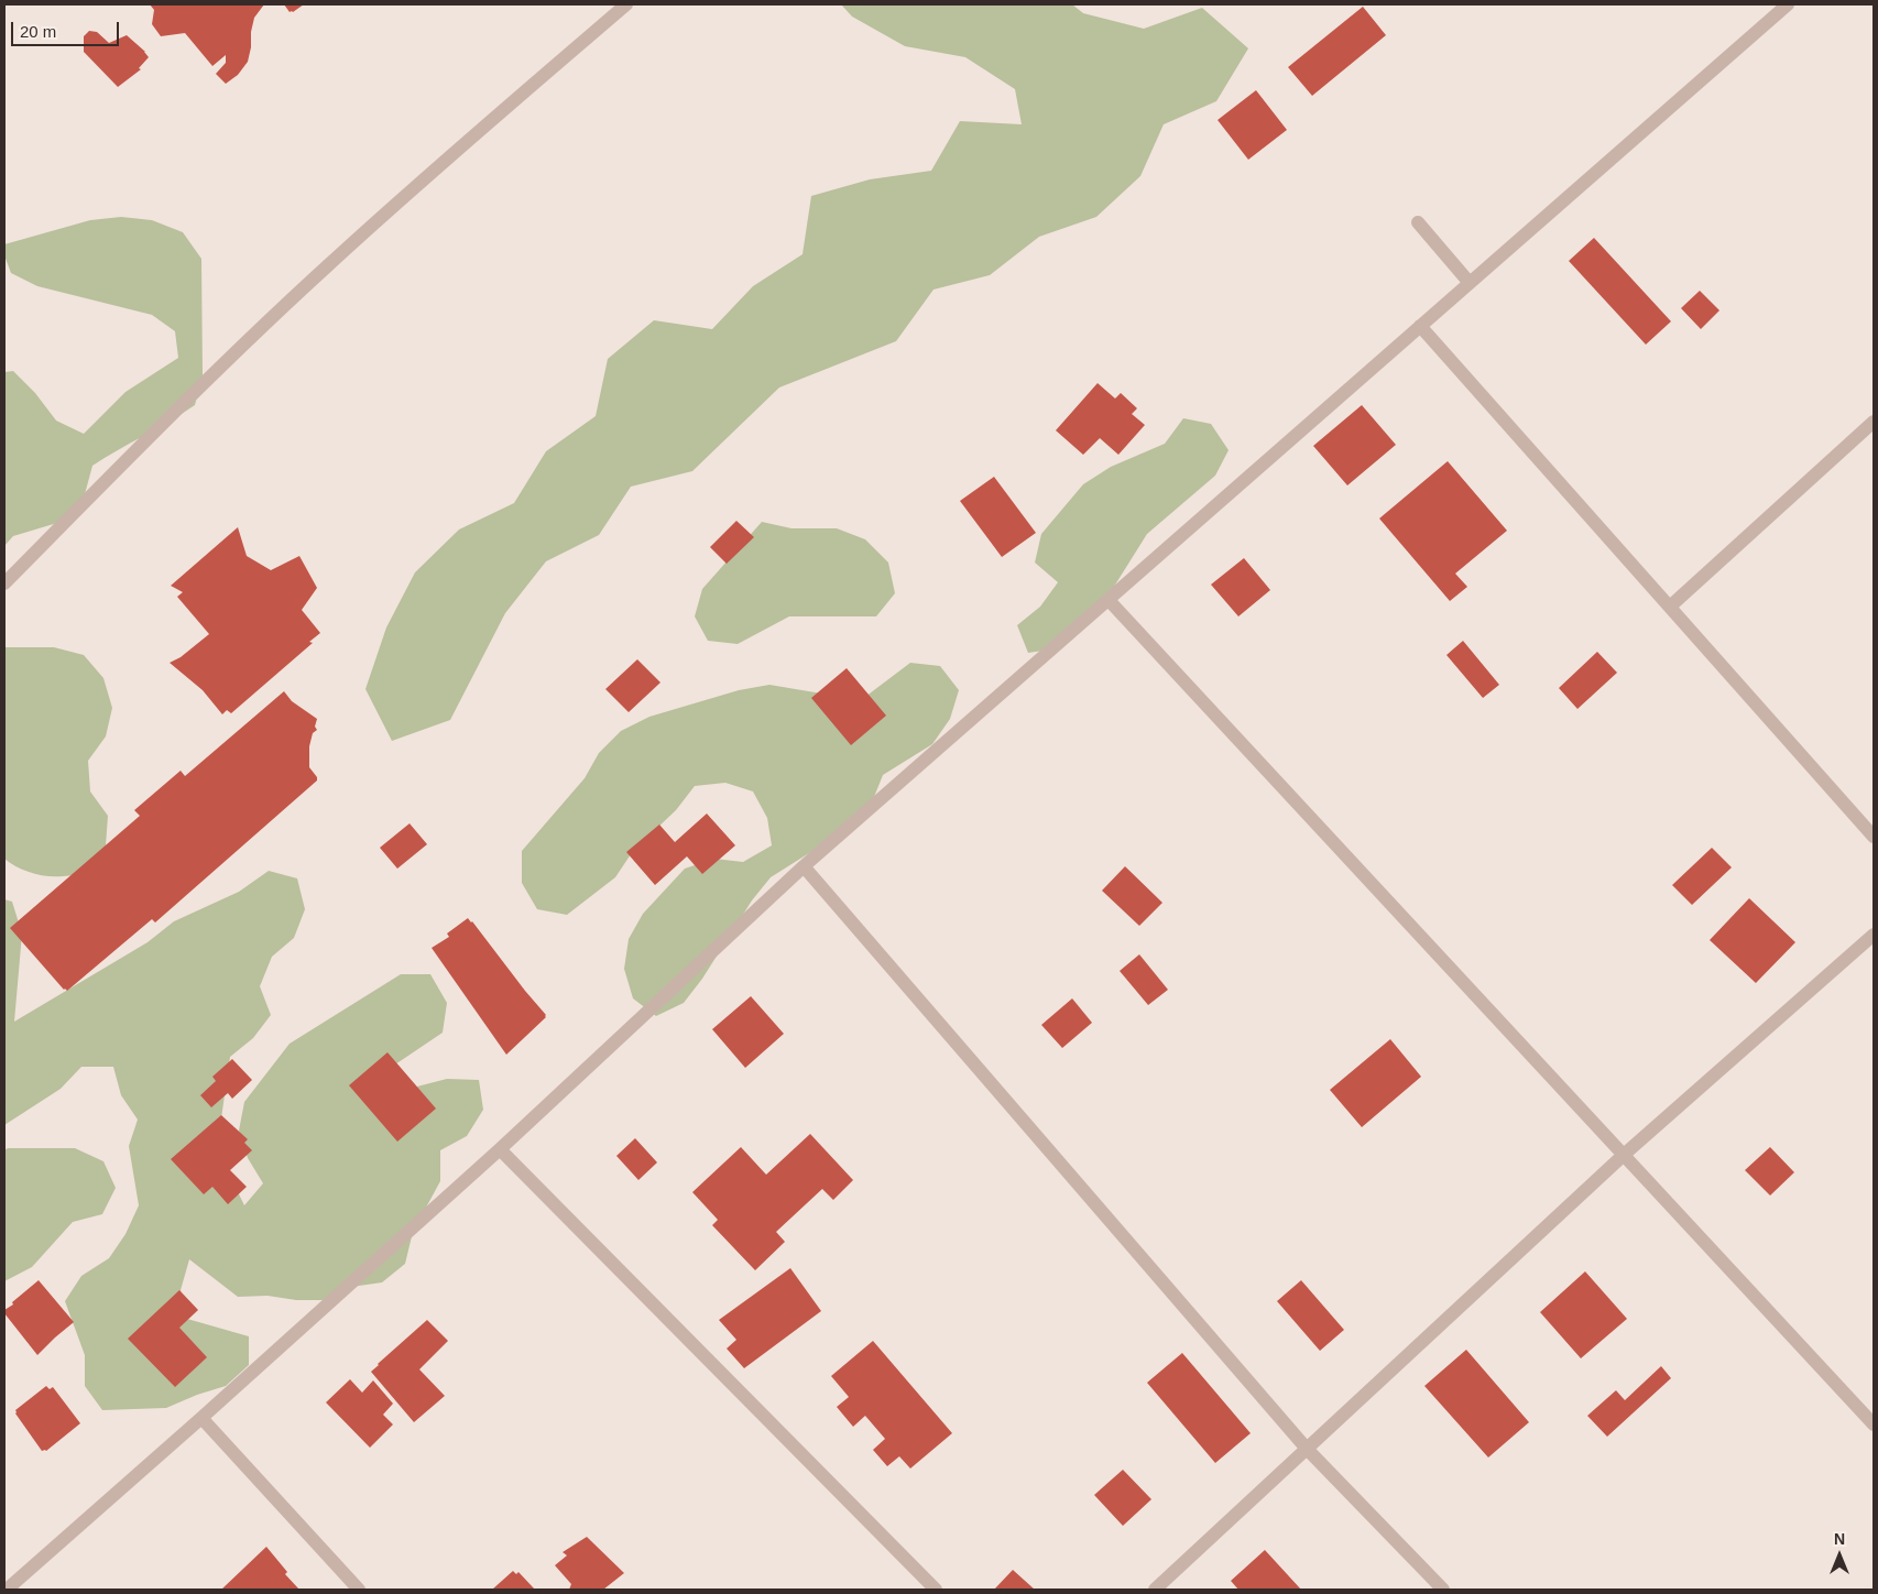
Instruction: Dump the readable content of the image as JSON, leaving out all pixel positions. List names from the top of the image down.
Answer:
{
  "scale_bar": "20 m",
  "north": "top"
}
